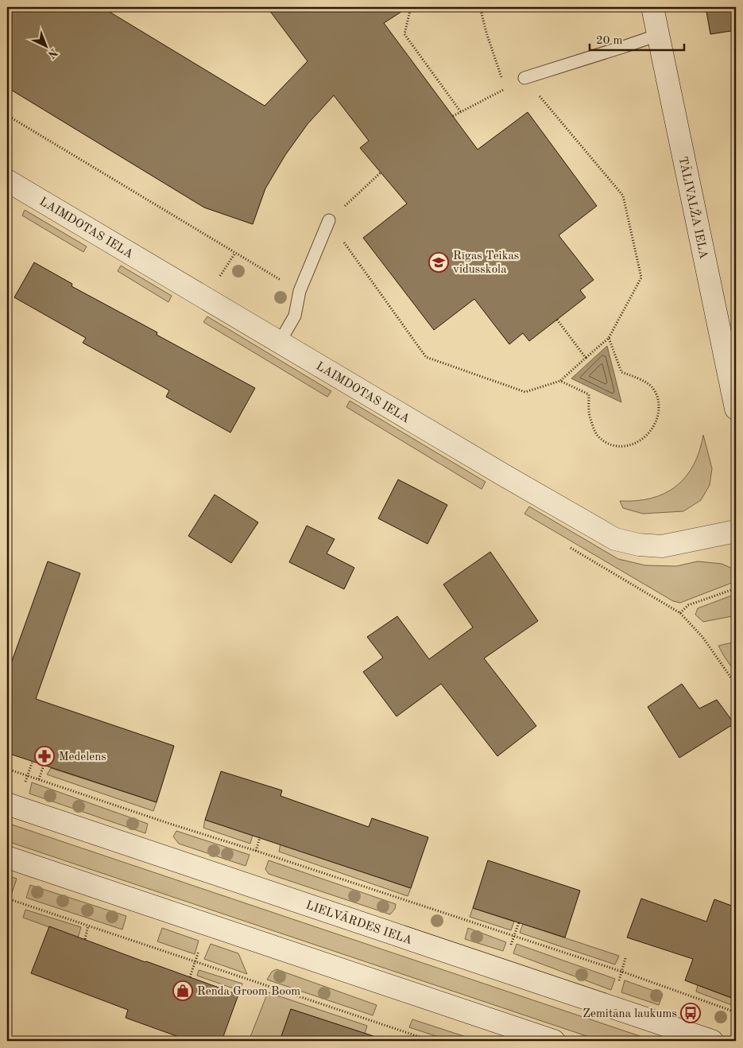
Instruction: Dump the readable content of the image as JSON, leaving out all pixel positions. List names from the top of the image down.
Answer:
{
  "streets": {
    "main road": ["TĀLIVALŽA IELA", "LAIMDOTAS IELA", "LIELVĀRDES IELA"]
  },
  "places": {
    "school or university": ["Rīgas Teikas vidusskola"],
    "pharmacy": ["Medelens"],
    "shop": ["Renda Groom Boom"],
    "bus stop": ["Zemitāna laukums"]
  },
  "scale_bar": "20 m",
  "north": "bottom right"
}
